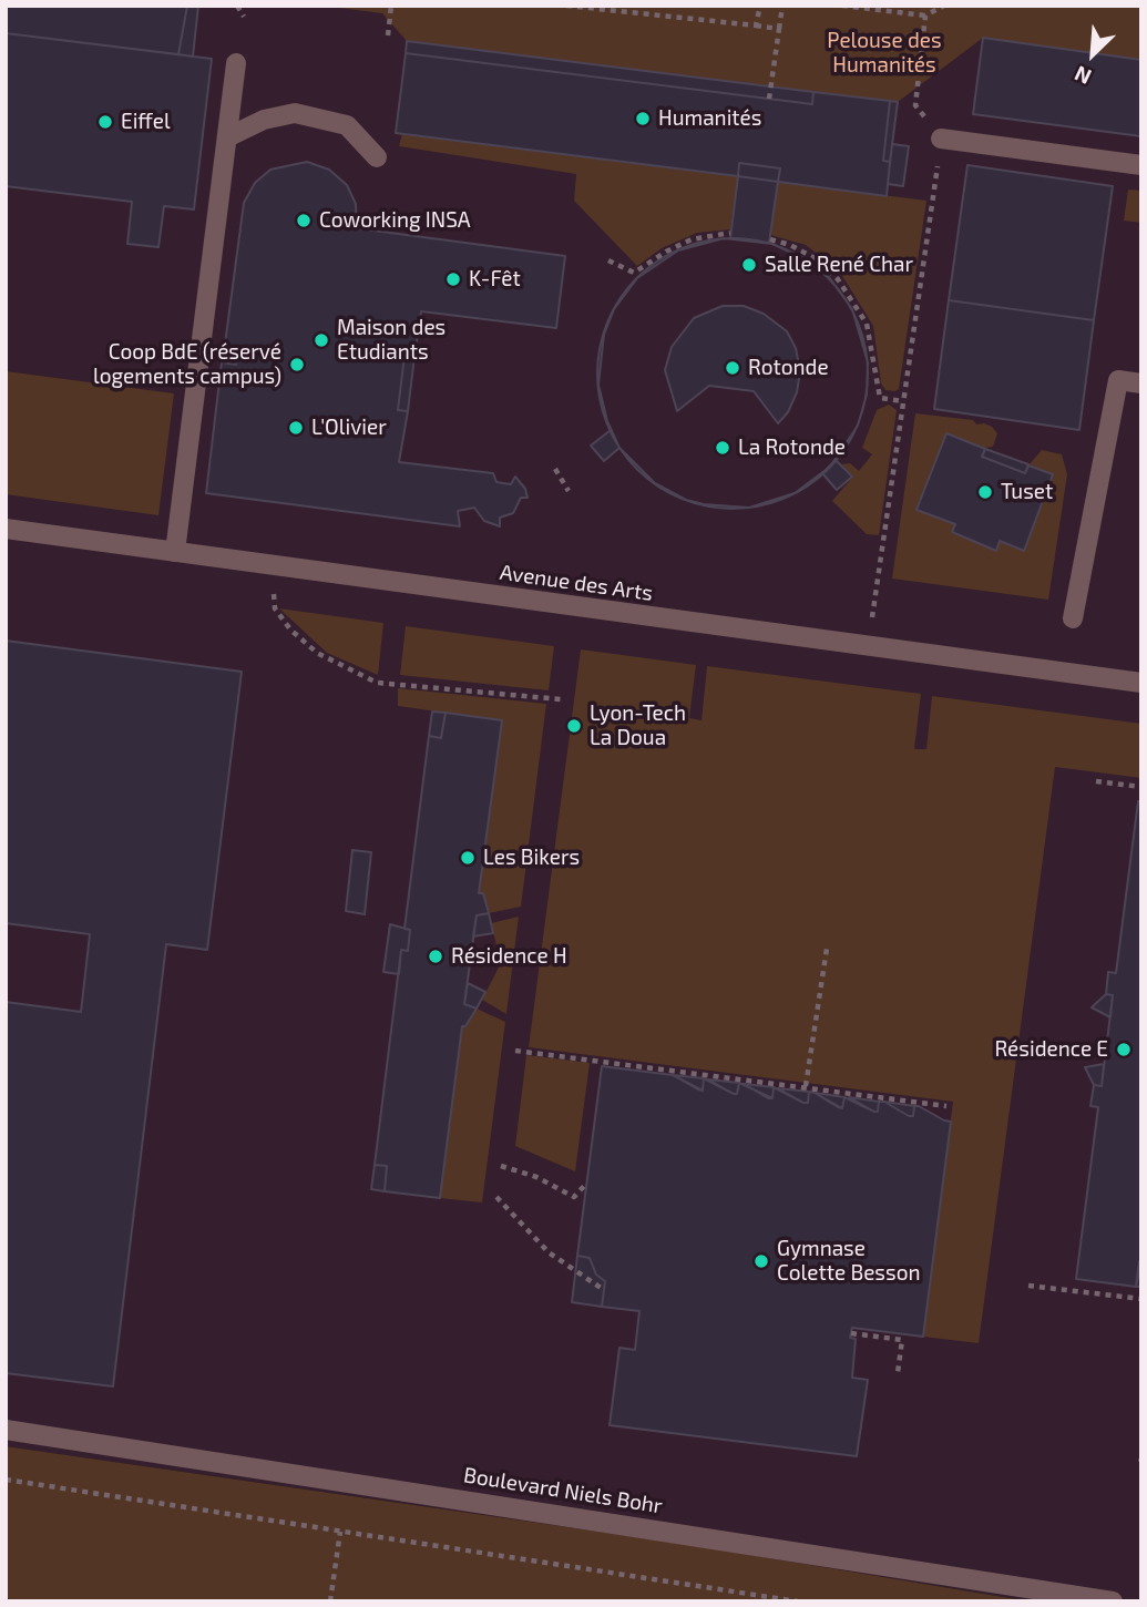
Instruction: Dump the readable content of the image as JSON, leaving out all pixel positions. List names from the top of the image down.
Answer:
{
  "streets": {
    "street": ["Avenue des Arts", "Boulevard Niels Bohr"]
  },
  "parks": ["Pelouse des Humanités"],
  "places": [
    "Humanités",
    "Eiffel",
    "Coworking INSA",
    "Salle René Char",
    "K-Fêt",
    "Maison des Etudiants",
    "Coop BdE (réservé logements campus)",
    "Rotonde",
    "L'Olivier",
    "La Rotonde",
    "Tuset",
    "Lyon-Tech La Doua",
    "Les Bikers",
    "Résidence H",
    "Résidence E",
    "Gymnase Colette Besson"
  ],
  "north": "bottom left"
}
